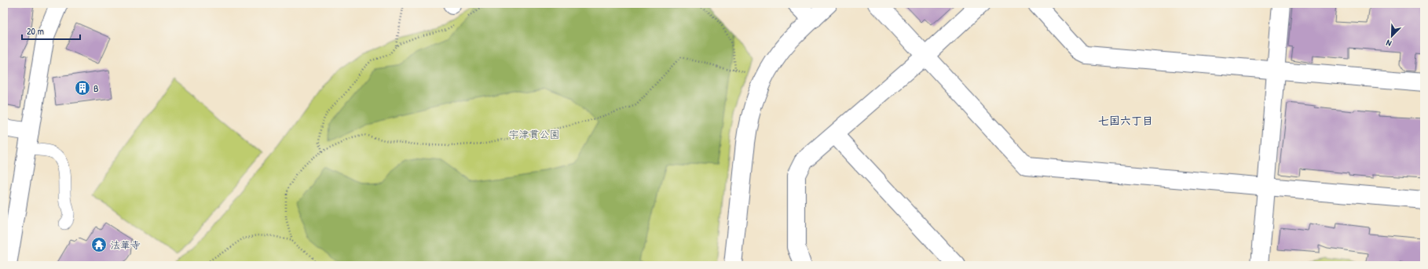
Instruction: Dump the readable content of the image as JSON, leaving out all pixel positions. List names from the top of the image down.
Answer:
{
  "districts": ["七国六丁目"],
  "parks": ["宇津貫公園"],
  "places": {
    "building": ["B"],
    "temple": ["法華寺"]
  },
  "scale_bar": "20 m",
  "north": "bottom left"
}
